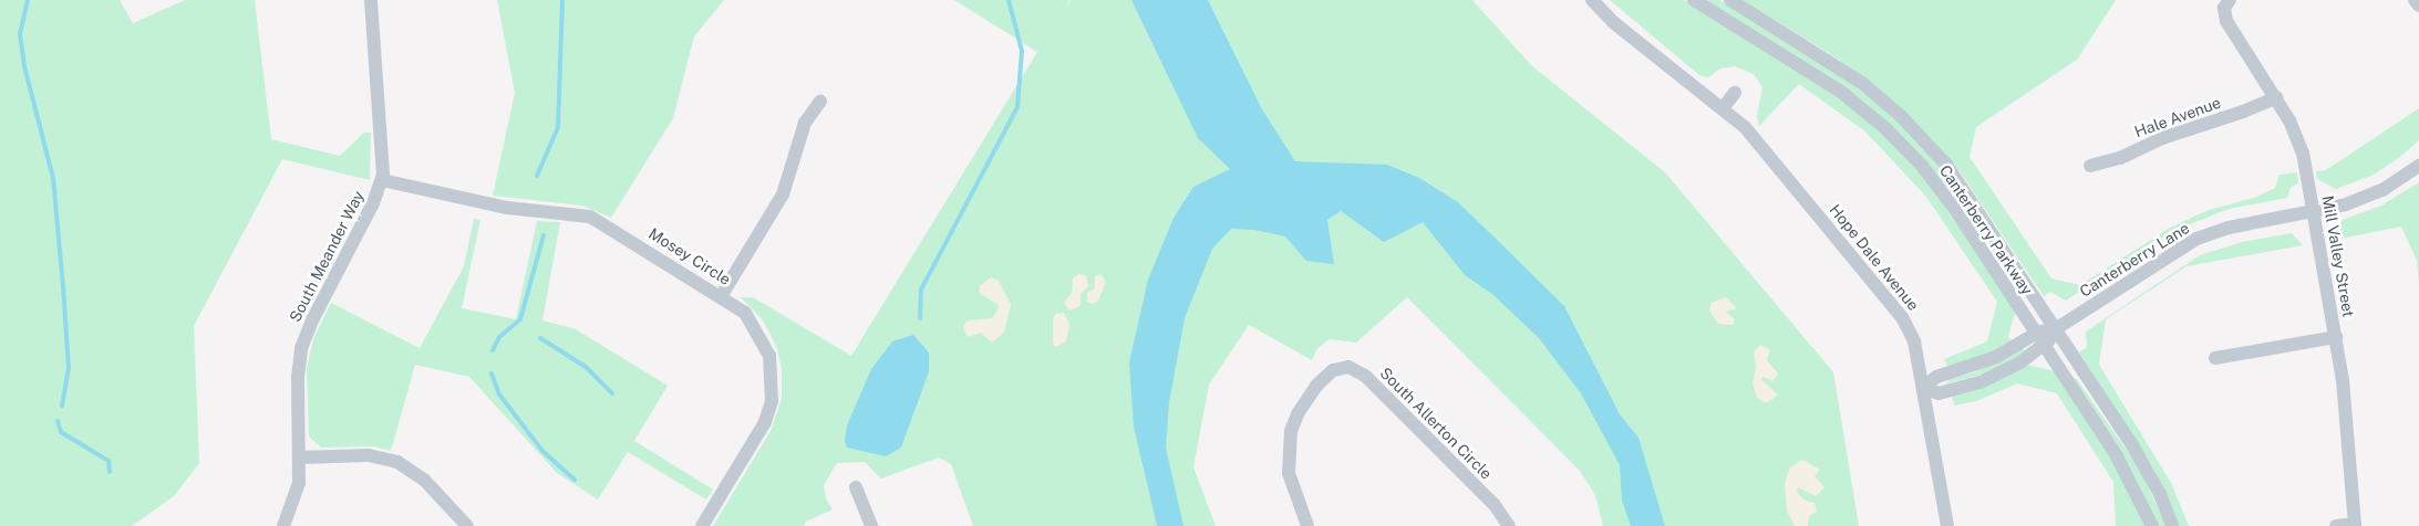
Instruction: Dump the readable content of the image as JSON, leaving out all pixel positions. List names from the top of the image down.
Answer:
{
  "streets": {
    "street": [
      "Hale Avenue",
      "Canterberry Parkway",
      "South Meander Way",
      "Mosey Circle",
      "Mill Valley Street",
      "Hope Dale Avenue",
      "Canterberry Lane",
      "South Allerton Circle"
    ]
  },
  "crossings": [
    ["Hale Avenue", "Mill Valley Street"],
    ["Canterberry Parkway", "Canterberry Lane"],
    ["South Meander Way", "Mosey Circle"],
    ["Mill Valley Street", "Canterberry Lane"],
    ["Hope Dale Avenue", "Canterberry Lane"]
  ]
}
